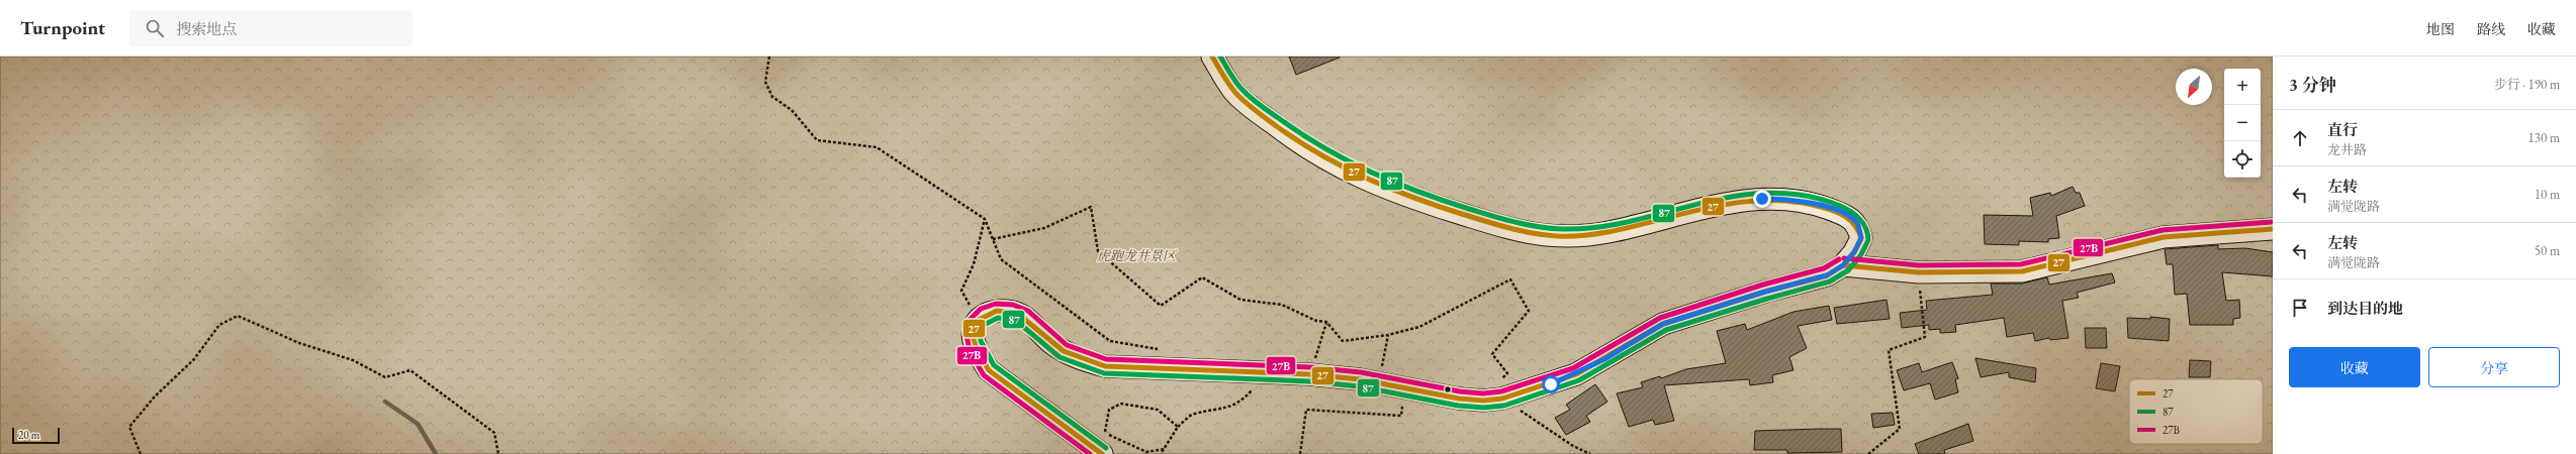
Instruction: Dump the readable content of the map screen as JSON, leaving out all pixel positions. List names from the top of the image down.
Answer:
{
  "parks": ["虎跑龙井景区"],
  "lines": ["transit line 27", "transit line 87", "transit line 27B"],
  "legend": ["27", "87", "27B"],
  "scale_bar": "20 m",
  "north": "bottom left",
  "page": {
    "header": "Turnpoint",
    "search": "搜索地点",
    "nav": ["地图", "路线", "收藏"],
    "heading": ["3 分钟", "步行 · 190 m"],
    "map_buttons": ["+", "−"],
    "list": [
      ["直行", "龙井路", "130 m"],
      ["左转", "满觉陇路", "10 m"],
      ["左转", "满觉陇路", "50 m"],
      "到达目的地"
    ],
    "buttons": ["收藏", "分享"],
    "scale": "20 m"
  }
}
